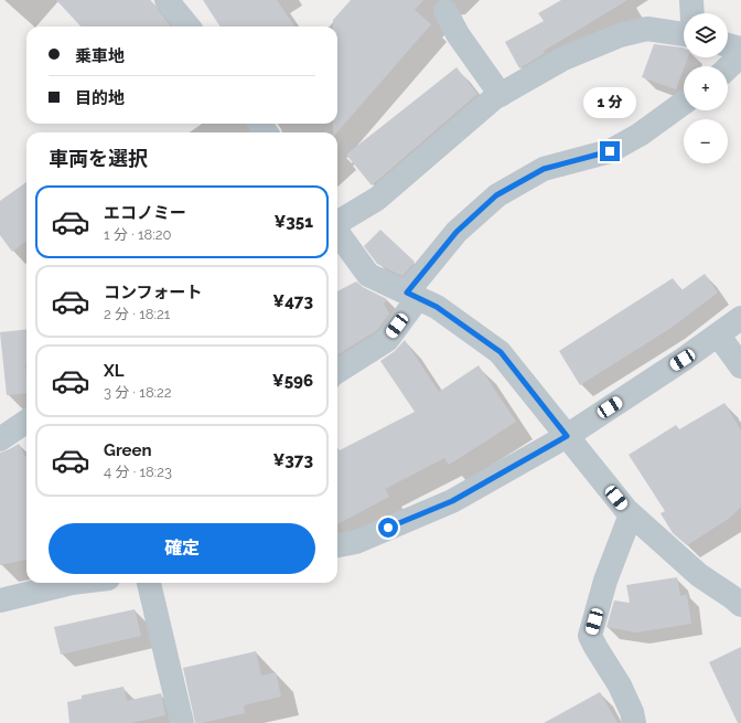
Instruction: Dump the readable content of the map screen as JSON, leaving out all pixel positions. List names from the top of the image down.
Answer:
{
  "page": {
    "map_buttons": ["+", "−"],
    "banner": ["乗車地", "目的地"],
    "bubble": "1 分",
    "heading": "車両を選択",
    "list": [
      {
        "name": "エコノミー",
        "note": "1 分 · 18:20",
        "value": "¥351"
      },
      {
        "name": "コンフォート",
        "note": "2 分 · 18:21",
        "value": "¥473"
      },
      {
        "name": "XL",
        "note": "3 分 · 18:22",
        "value": "¥596"
      },
      {
        "name": "Green",
        "note": "4 分 · 18:23",
        "value": "¥373"
      }
    ],
    "buttons": "確定"
  }
}
